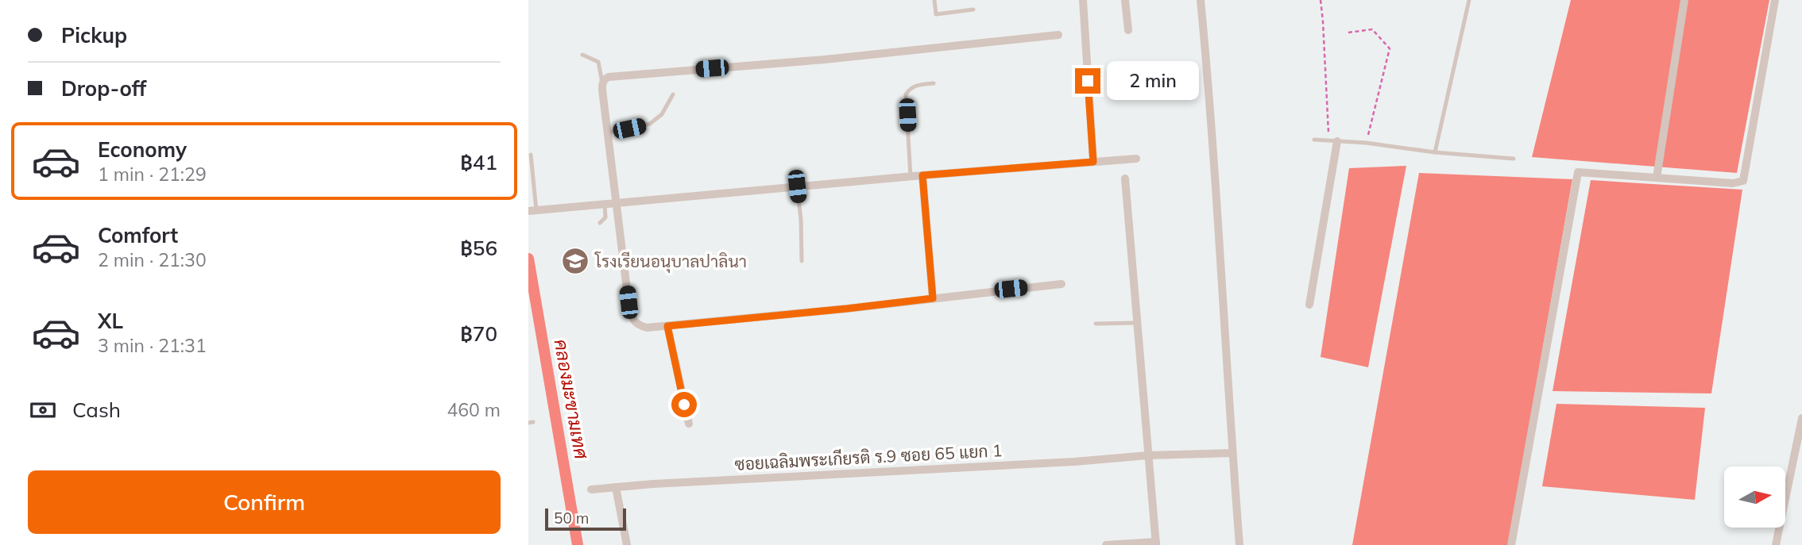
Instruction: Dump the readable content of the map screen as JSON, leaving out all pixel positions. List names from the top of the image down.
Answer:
{
  "streets": {
    "street": ["ซอยเฉลิมพระเกียรติ ร.9 ซอย 65 แยก 1"]
  },
  "water": ["คลองมะขามเทศ"],
  "places": {
    "school or university": ["โรงเรียนอนุบาลปาลินา"]
  },
  "scale_bar": "50 m",
  "north": "right",
  "page": {
    "banner": ["Pickup", "Drop-off"],
    "bubble": "2 min",
    "list": [
      {
        "name": "Economy",
        "note": "1 min · 21:29",
        "value": "฿41"
      },
      {
        "name": "Comfort",
        "note": "2 min · 21:30",
        "value": "฿56"
      },
      {
        "name": "XL",
        "note": "3 min · 21:31",
        "value": "฿70"
      }
    ],
    "pay": ["Cash", "460 m"],
    "buttons": "Confirm",
    "scale": "50 m"
  }
}
